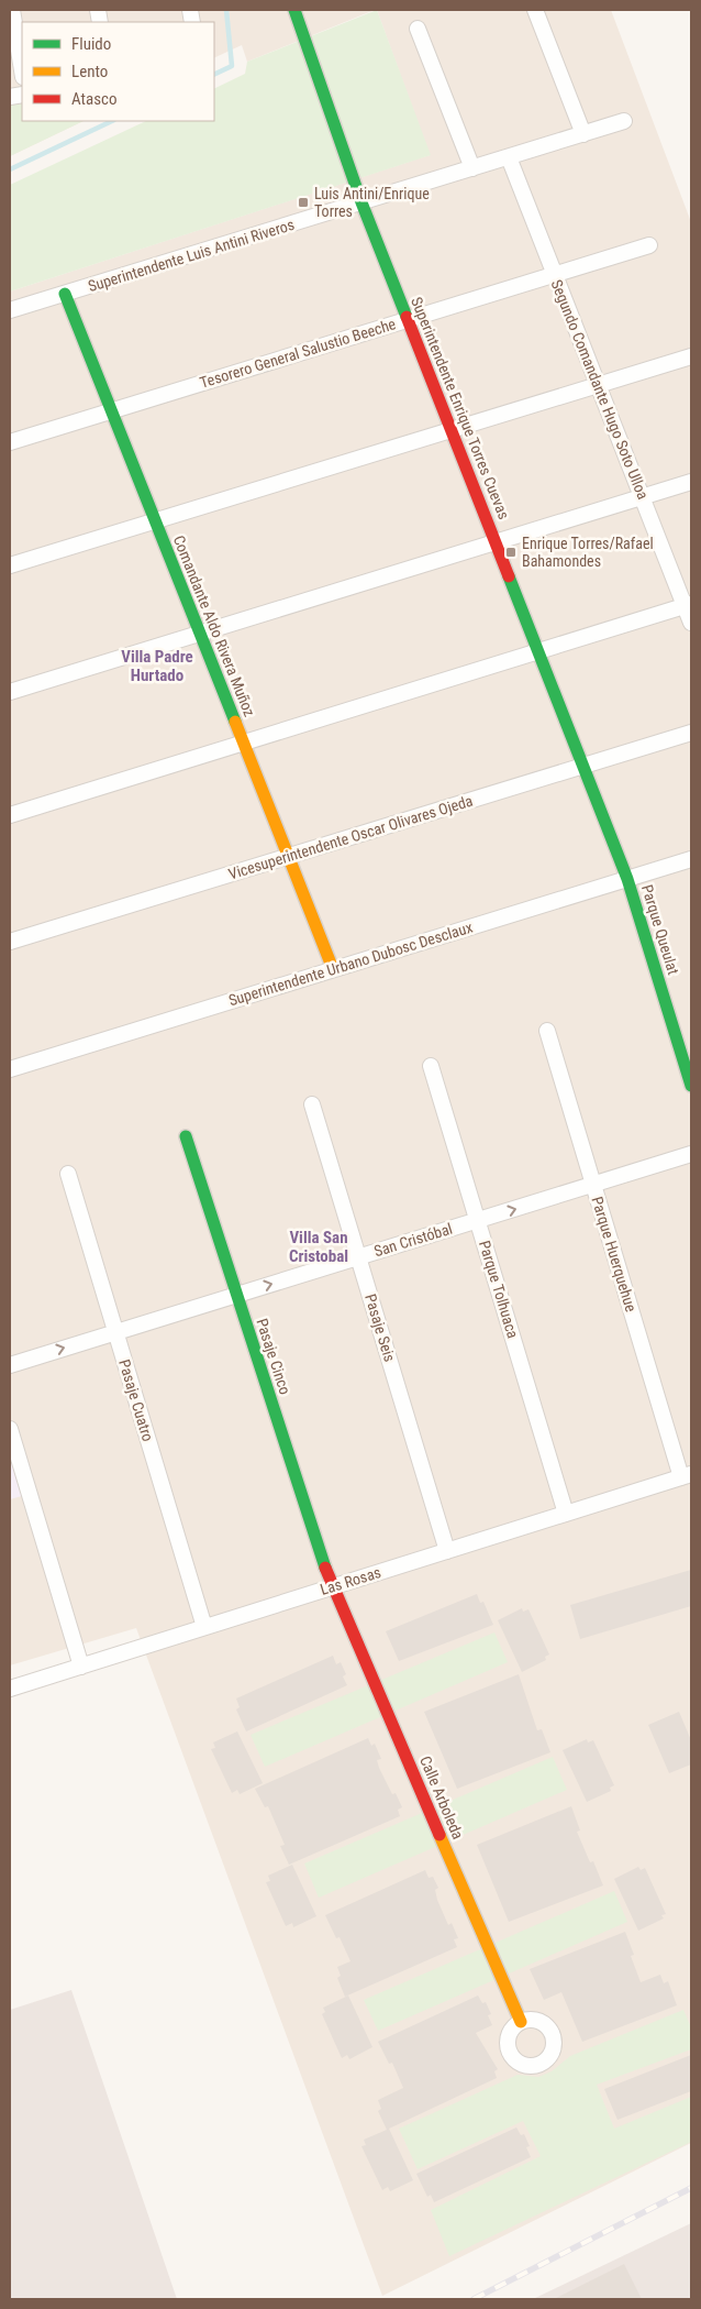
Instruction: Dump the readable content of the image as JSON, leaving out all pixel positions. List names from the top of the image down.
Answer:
{
  "streets": {
    "street": [
      "Superintendente Luis Antini Riveros",
      "Tesorero General Salustio Beeche",
      "Segundo Comandante Hugo Soto Ulloa",
      "Superintendente Enrique Torres Cuevas",
      "Comandante Aldo Rivera Muñoz",
      "Vicesuperintendente Oscar Olivares Ojeda",
      "Parque Queulat",
      "Superintendente Urbano Dubosc Desclaux",
      "San Cristóbal",
      "Parque Huerquehue",
      "Parque Tolhuaca",
      "Pasaje Seis",
      "Pasaje Cinco",
      "Pasaje Cuatro",
      "Las Rosas",
      "Calle Arboleda"
    ]
  },
  "crossings": [
    ["Superintendente Luis Antini Riveros", "Segundo Comandante Hugo Soto Ulloa"],
    ["Superintendente Luis Antini Riveros", "Superintendente Enrique Torres Cuevas"],
    ["Superintendente Luis Antini Riveros", "Comandante Aldo Rivera Muñoz"],
    ["Tesorero General Salustio Beeche", "Segundo Comandante Hugo Soto Ulloa"],
    ["Tesorero General Salustio Beeche", "Superintendente Enrique Torres Cuevas"],
    ["Tesorero General Salustio Beeche", "Comandante Aldo Rivera Muñoz"],
    ["Superintendente Enrique Torres Cuevas", "Vicesuperintendente Oscar Olivares Ojeda"],
    ["Superintendente Enrique Torres Cuevas", "Parque Queulat"],
    ["Superintendente Enrique Torres Cuevas", "Superintendente Urbano Dubosc Desclaux"],
    ["Comandante Aldo Rivera Muñoz", "Vicesuperintendente Oscar Olivares Ojeda"],
    ["Comandante Aldo Rivera Muñoz", "Superintendente Urbano Dubosc Desclaux"],
    ["Parque Queulat", "Superintendente Urbano Dubosc Desclaux"],
    ["San Cristóbal", "Parque Huerquehue"],
    ["San Cristóbal", "Parque Tolhuaca"],
    ["San Cristóbal", "Pasaje Seis"],
    ["San Cristóbal", "Pasaje Cinco"],
    ["San Cristóbal", "Pasaje Cuatro"],
    ["Parque Huerquehue", "Las Rosas"],
    ["Parque Tolhuaca", "Las Rosas"],
    ["Pasaje Seis", "Las Rosas"],
    ["Pasaje Cinco", "Las Rosas"],
    ["Pasaje Cinco", "Calle Arboleda"],
    ["Pasaje Cuatro", "Las Rosas"],
    ["Las Rosas", "Calle Arboleda"]
  ],
  "one_way": ["San Cristóbal"],
  "districts": ["Villa Padre Hurtado", "Villa San Cristobal"],
  "places": {
    "transit": ["Luis Antini/Enrique Torres", "Enrique Torres/Rafael Bahamondes"]
  },
  "legend": ["Fluido", "Lento", "Atasco"]
}
